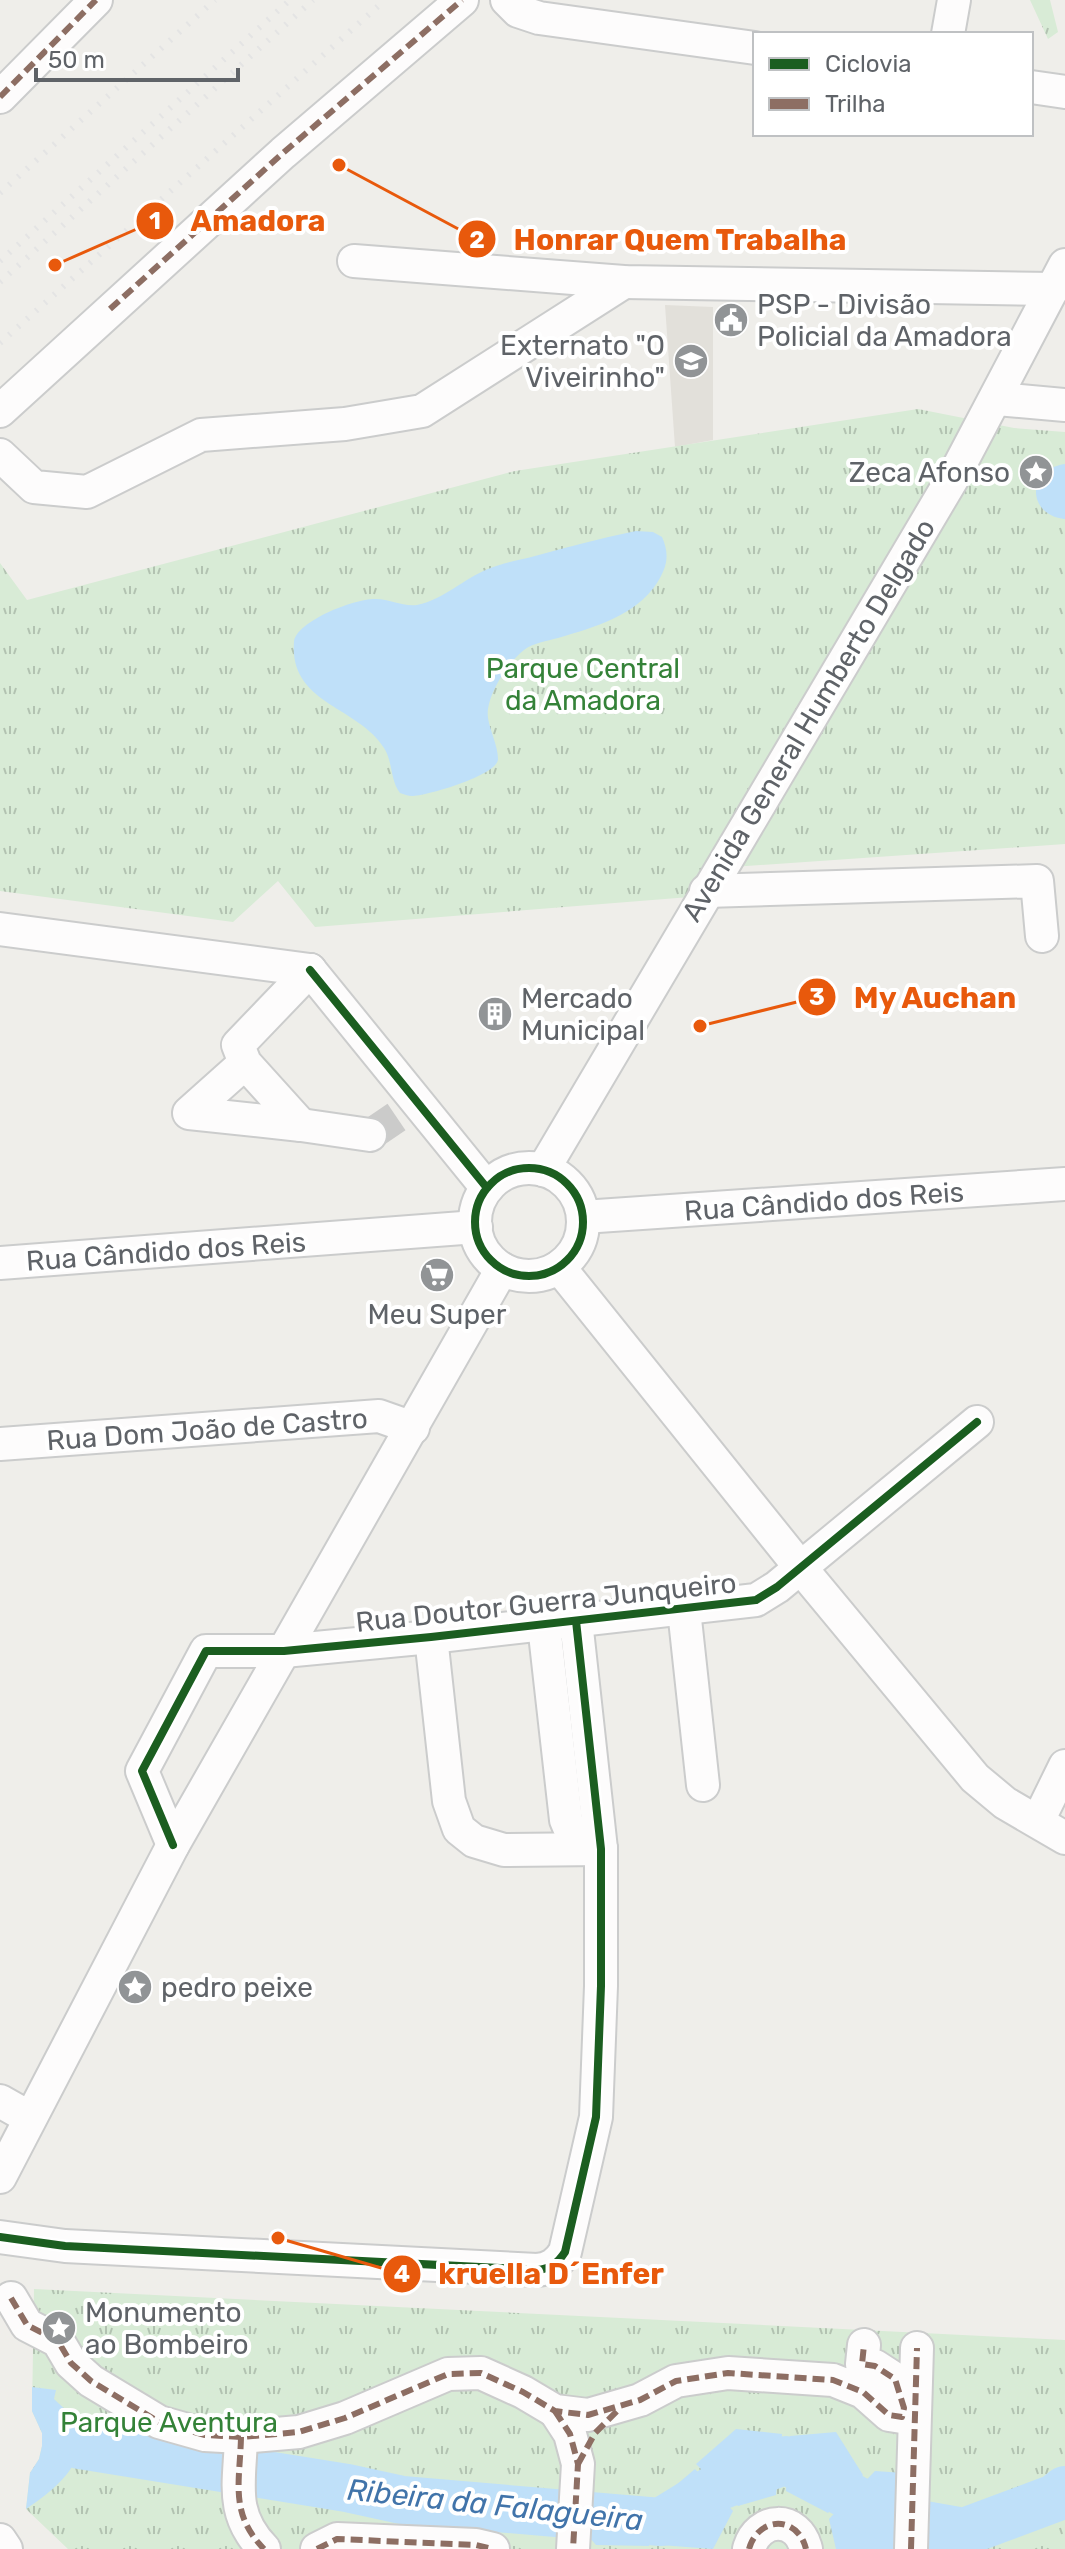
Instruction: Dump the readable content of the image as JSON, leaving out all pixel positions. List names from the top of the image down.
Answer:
{
  "streets": {
    "street": [
      "Avenida General Humberto Delgado",
      "Rua Cândido dos Reis",
      "Rua Dom João de Castro",
      "Rua Doutor Guerra Junqueiro"
    ]
  },
  "crossings": [
    ["Avenida General Humberto Delgado", "Rua Cândido dos Reis"]
  ],
  "water": ["Ribeira da Falagueira"],
  "parks": ["Parque Central da Amadora", "Parque Aventura"],
  "places": {
    "other": [
      "Honrar Quem Trabalha",
      "Amadora",
      "My Auchan",
      "kruella D´Enfer"
    ],
    "public building": ["PSP - Divisão Policial da Amadora"],
    "school or university": ["Externato \"O Viveirinho\""],
    "place": ["Zeca Afonso", "pedro peixe", "Monumento ao Bombeiro"],
    "building": ["Mercado Municipal"],
    "supermarket": ["Meu Super"]
  },
  "legend": ["Ciclovia", "Trilha"],
  "scale_bar": "50 m"
}
